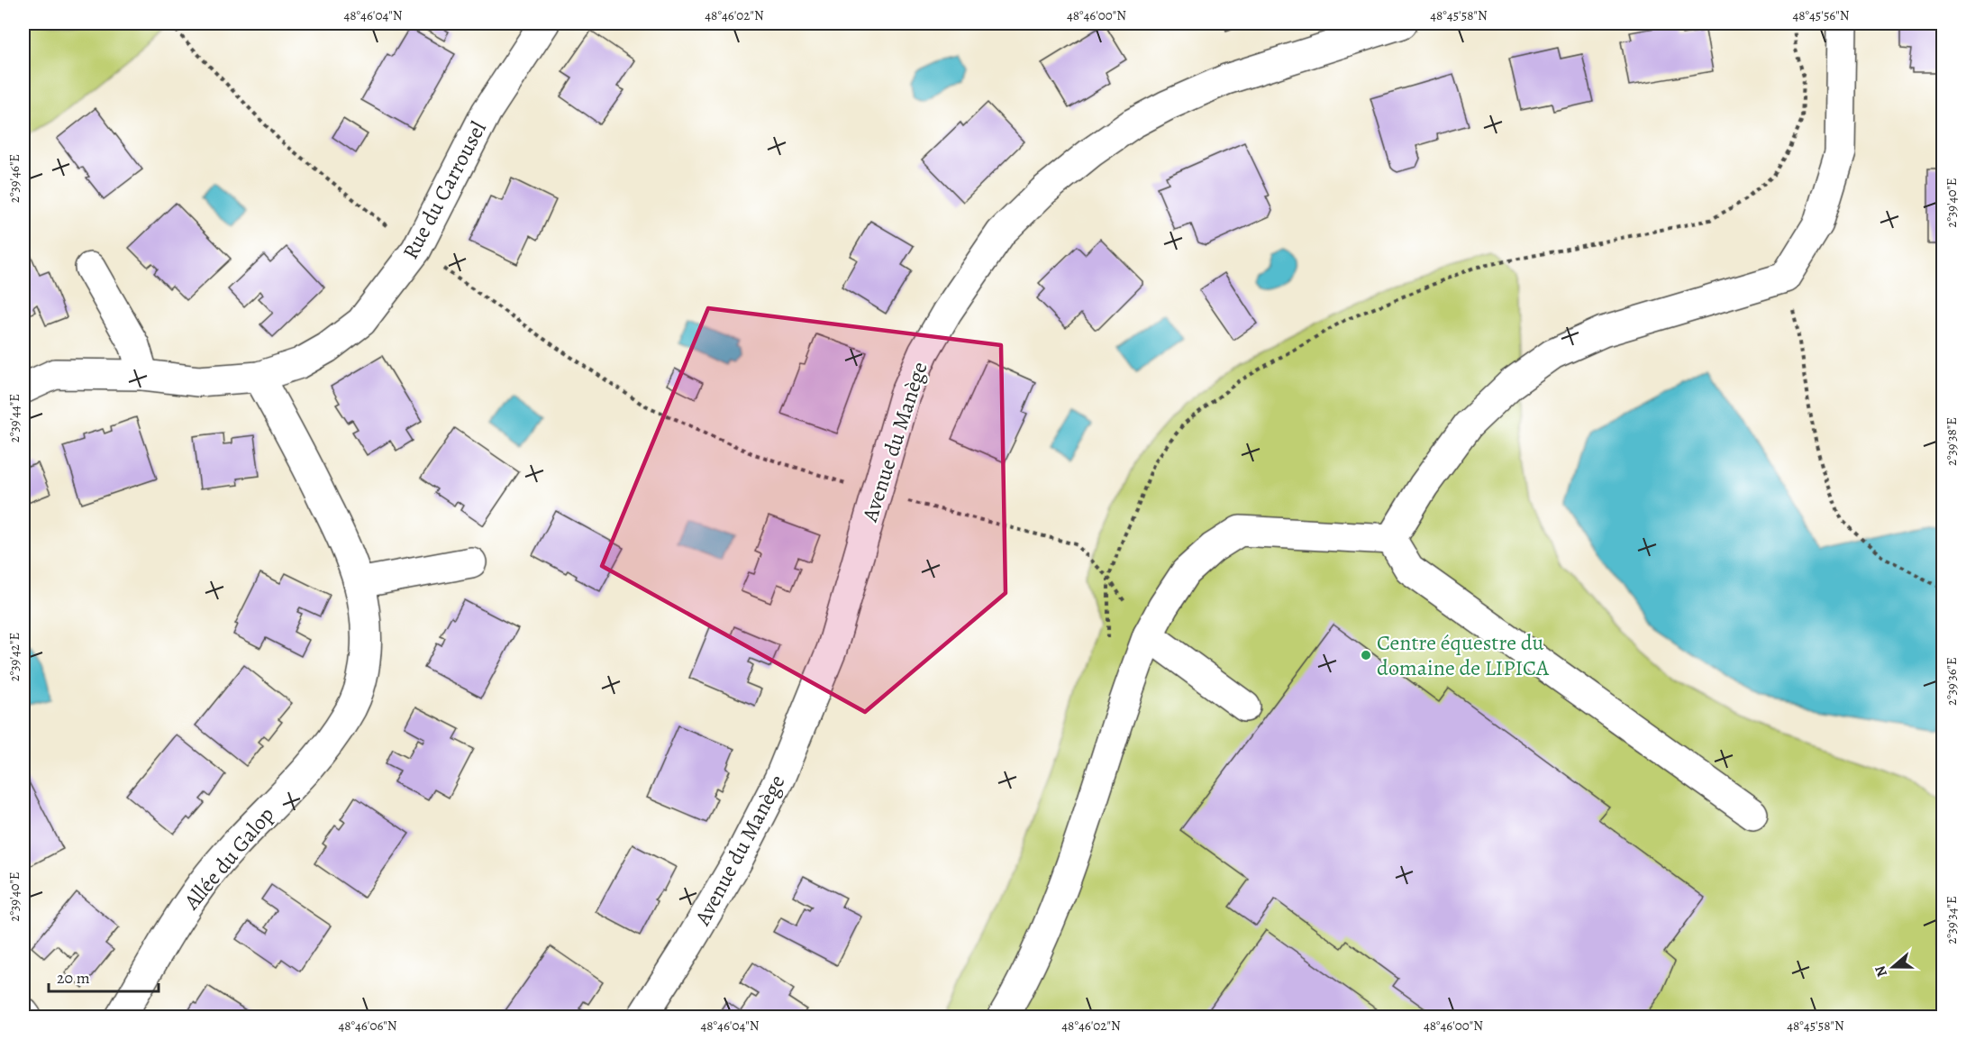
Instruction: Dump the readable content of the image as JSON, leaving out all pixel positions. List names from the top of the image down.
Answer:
{
  "streets": {
    "street": ["Rue du Carrousel", "Avenue du Manège", "Allée du Galop"]
  },
  "crossings": [
    ["Rue du Carrousel", "Allée du Galop"]
  ],
  "places": ["Centre équestre du domaine de LIPICA"],
  "scale_bar": "20 m",
  "north": "left",
  "coordinates": [
    "48°46'04\"N",
    "48°46'02\"N",
    "48°46'00\"N",
    "48°45'58\"N",
    "48°45'56\"N",
    "2°39'46\"E",
    "2°39'40\"E",
    "2°39'44\"E",
    "2°39'38\"E",
    "2°39'42\"E",
    "2°39'36\"E",
    "2°39'34\"E",
    "48°46'06\"N"
  ]
}
